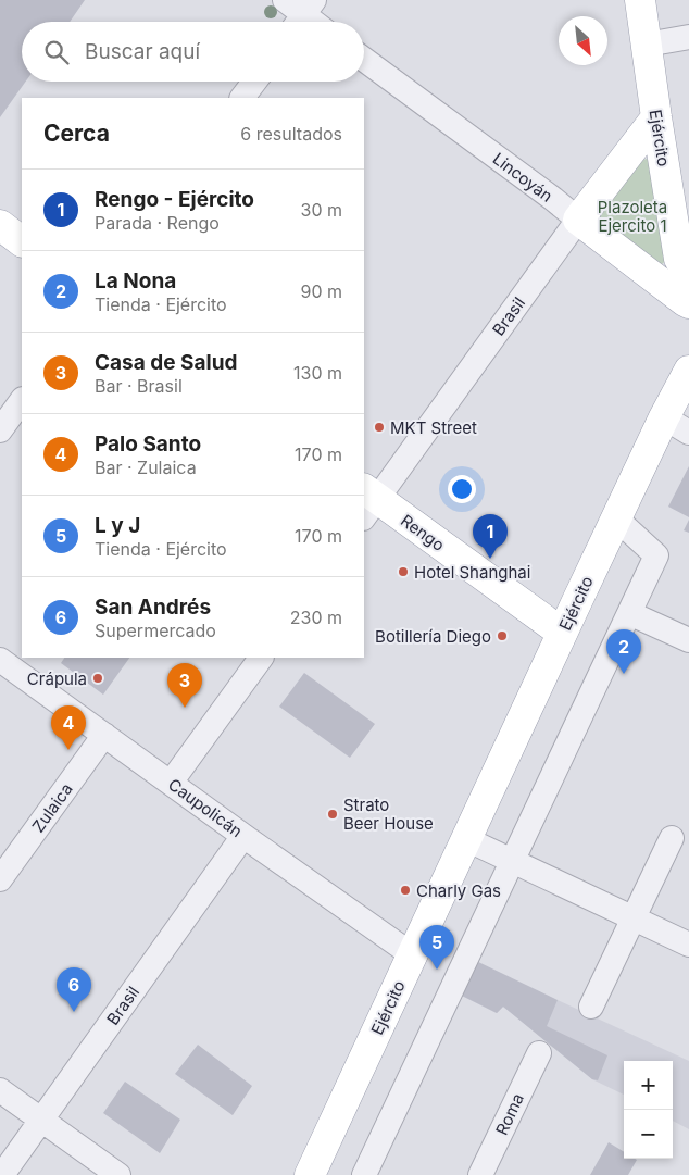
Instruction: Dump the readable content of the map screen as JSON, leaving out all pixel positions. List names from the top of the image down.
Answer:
{
  "streets": {
    "main road": [
      "Ejército",
      "Lincoyán",
      "Brasil",
      "Rengo"
    ],
    "street": ["Zulaica", "Caupolicán", "Roma"]
  },
  "crossings": [
    ["Ejército", "Brasil"],
    ["Ejército", "Rengo"],
    ["Ejército", "Caupolicán"],
    ["Lincoyán", "Brasil"],
    ["Brasil", "Rengo"],
    ["Brasil", "Caupolicán"],
    ["Zulaica", "Caupolicán"]
  ],
  "parks": ["Plazoleta Ejercito 1"],
  "places": [
    "MKT Street",
    "Hotel Shanghai",
    "Botillería Diego",
    "Crápula",
    "Strato Beer House",
    "Charly Gas"
  ],
  "north": "bottom right",
  "page": {
    "search": "Buscar aquí",
    "heading": ["Cerca", "6 resultados"],
    "list": [
      {
        "mark": "1",
        "name": "Rengo - Ejército",
        "note": "Parada · Rengo",
        "value": "30 m"
      },
      {
        "mark": "2",
        "name": "La Nona",
        "note": "Tienda · Ejército",
        "value": "90 m"
      },
      {
        "mark": "3",
        "name": "Casa de Salud",
        "note": "Bar · Brasil",
        "value": "130 m"
      },
      {
        "mark": "4",
        "name": "Palo Santo",
        "note": "Bar · Zulaica",
        "value": "170 m"
      },
      {
        "mark": "5",
        "name": "L y J",
        "note": "Tienda · Ejército",
        "value": "170 m"
      },
      {
        "mark": "6",
        "name": "San Andrés",
        "note": "Supermercado",
        "value": "230 m"
      }
    ],
    "pins": [
      "1",
      "2",
      "3",
      "4",
      "5",
      "6"
    ],
    "map_buttons": ["+", "−"]
  }
}
